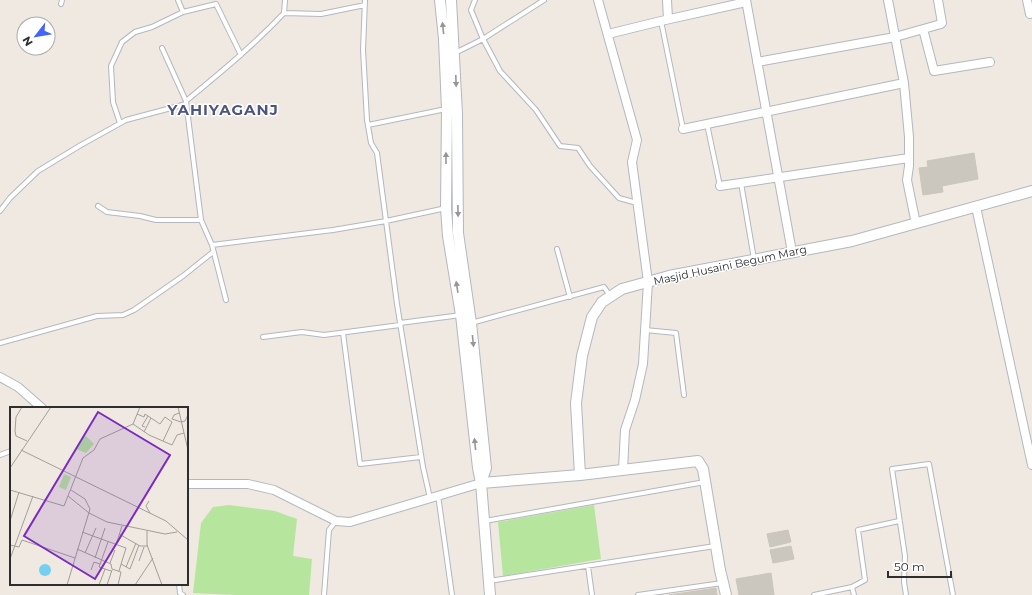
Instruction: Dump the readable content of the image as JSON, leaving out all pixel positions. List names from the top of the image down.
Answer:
{
  "streets": {
    "street": ["Masjid Husaini Begum Marg"]
  },
  "districts": ["YAHIYAGANJ"],
  "scale_bar": "50 m",
  "north": "bottom left"
}
